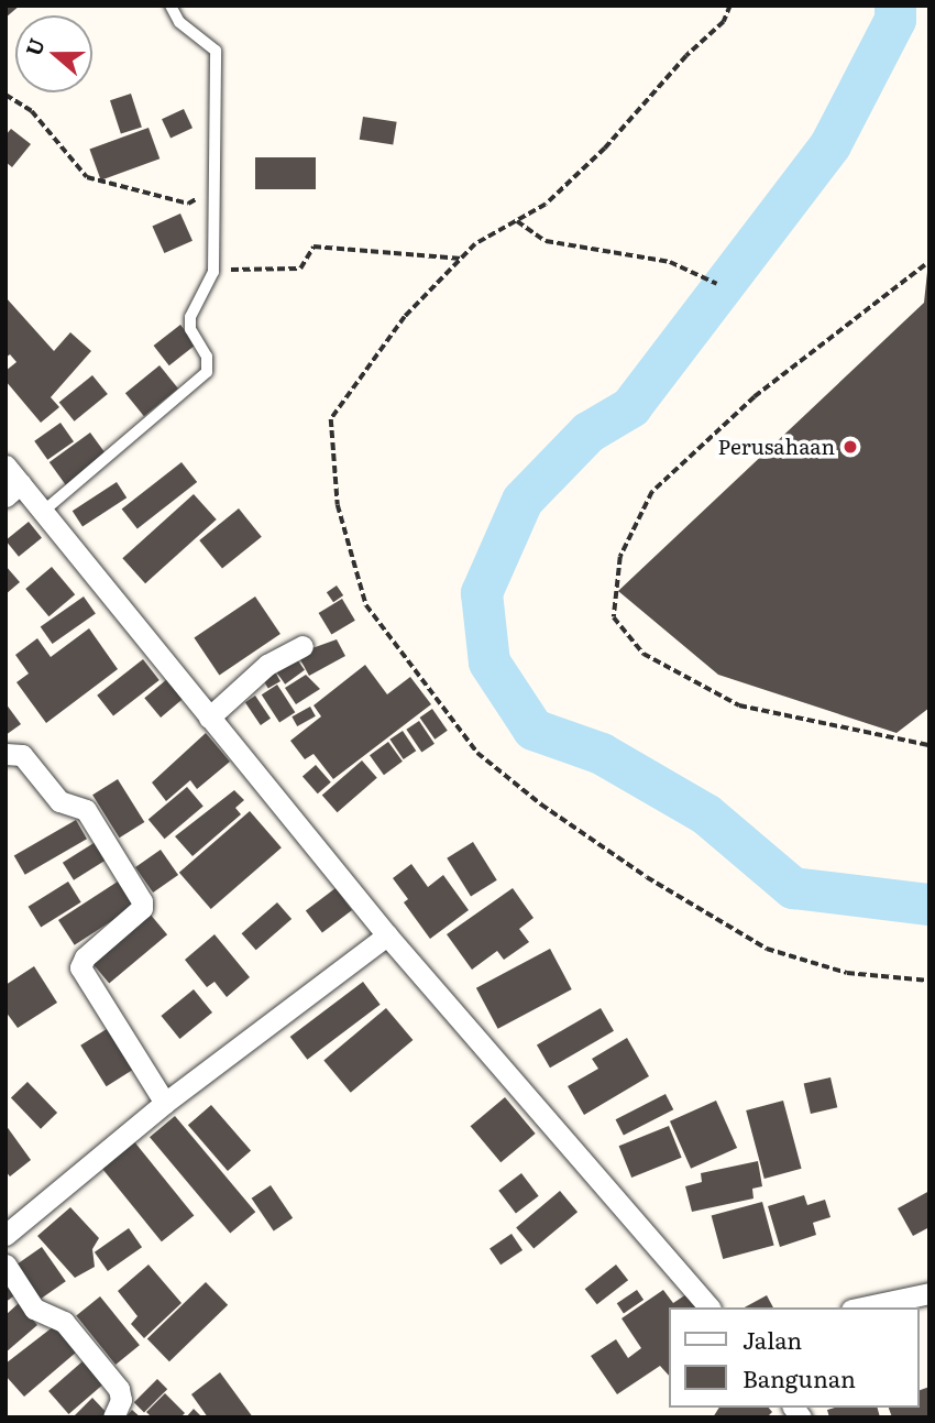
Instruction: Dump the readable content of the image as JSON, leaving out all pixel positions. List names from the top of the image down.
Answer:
{
  "places": ["Perusahaan"],
  "legend": ["Jalan", "Bangunan"],
  "north": "left"
}
